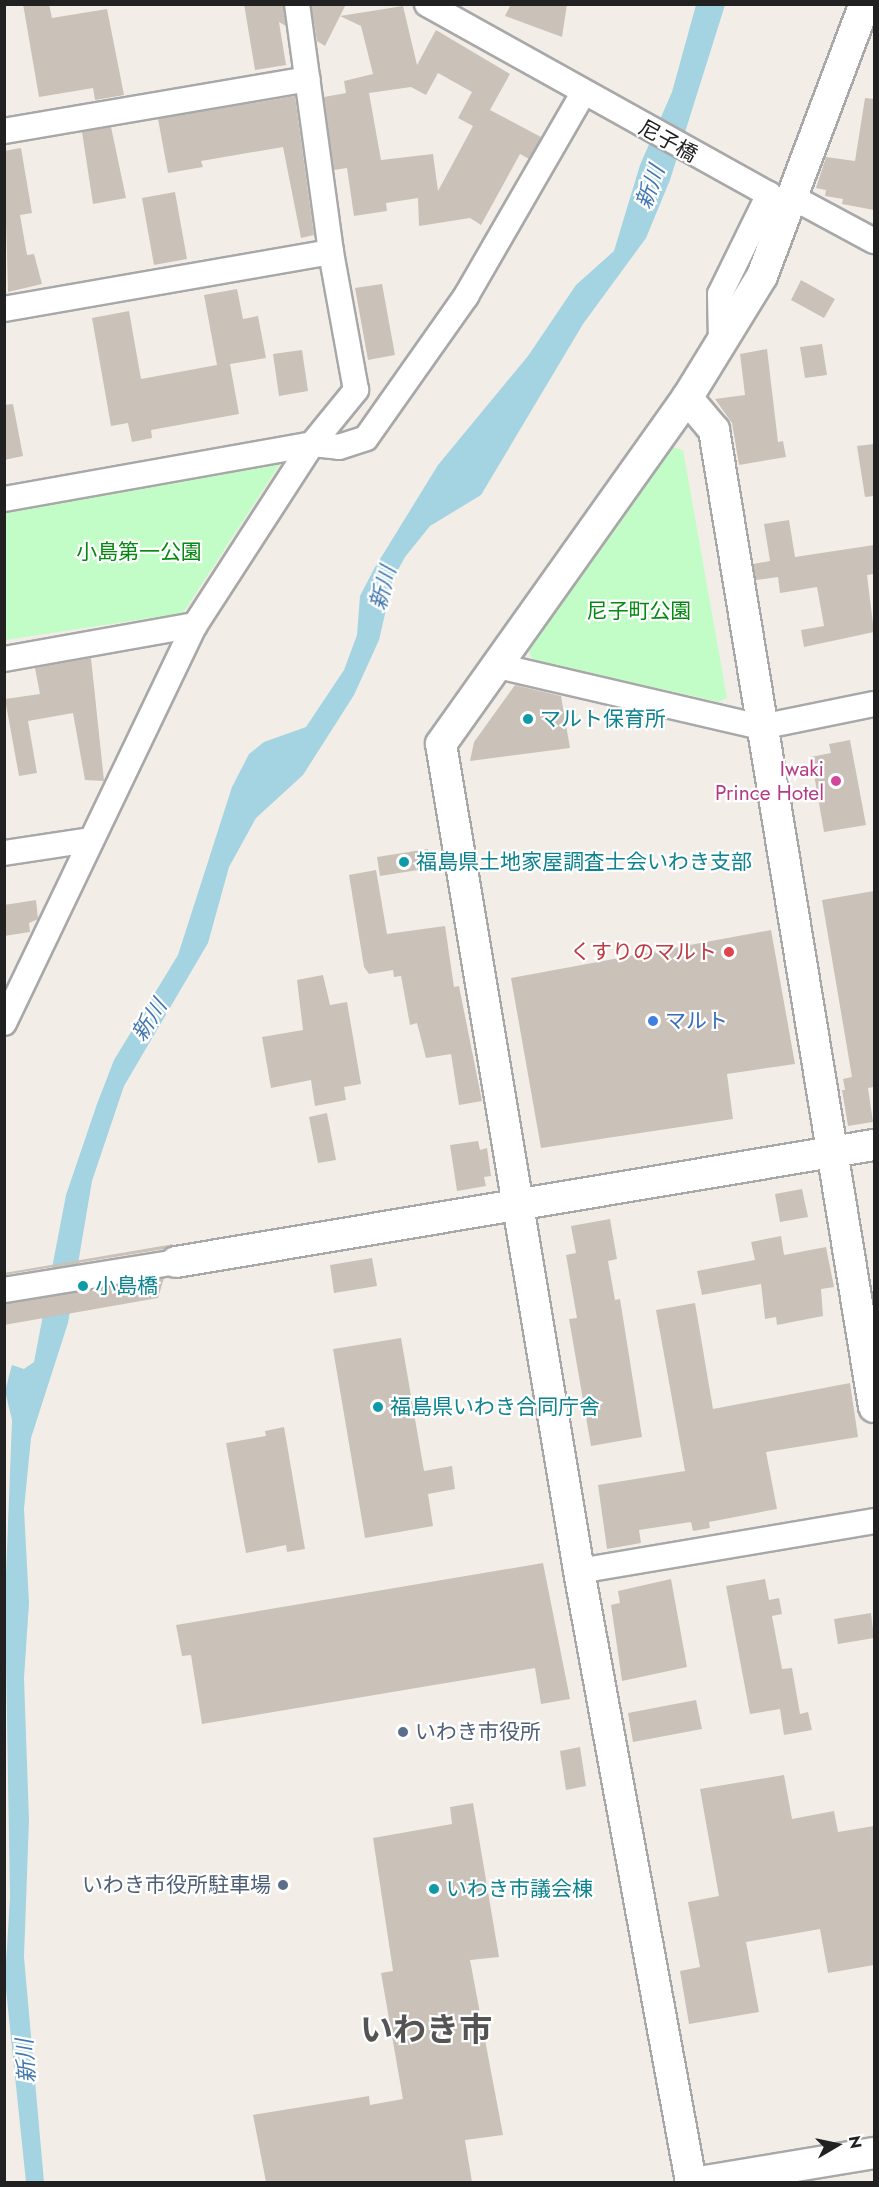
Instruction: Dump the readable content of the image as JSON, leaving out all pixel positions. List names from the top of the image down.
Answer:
{
  "streets": {
    "street": ["尼子橋"]
  },
  "districts": ["いわき市"],
  "water": ["新川"],
  "parks": ["小島第一公園", "尼子町公園"],
  "places": [
    "マルト保育所",
    "Iwaki Prince Hotel",
    "福島県土地家屋調査士会いわき支部",
    "くすりのマルト",
    "マルト",
    "小島橋",
    "福島県いわき合同庁舎",
    "いわき市役所",
    "いわき市役所駐車場",
    "いわき市議会棟"
  ],
  "north": "right"
}
